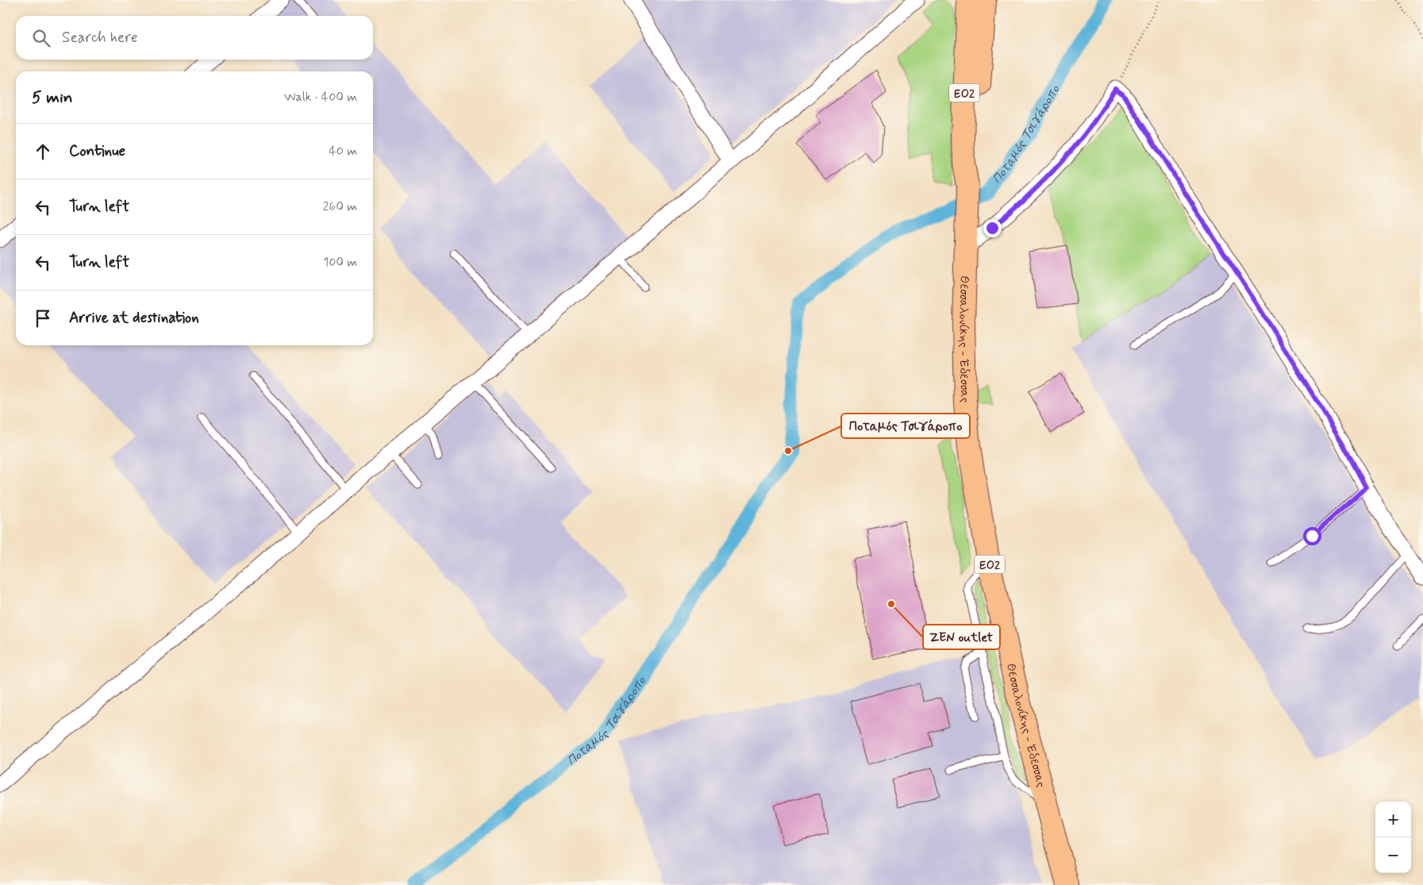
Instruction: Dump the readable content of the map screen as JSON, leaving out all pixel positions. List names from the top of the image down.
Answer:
{
  "streets": {
    "highway": ["ΕΟ2", "Θεσσαλονίκης - Έδεσσας"]
  },
  "water": ["Ποταμός Τσιγάροπο"],
  "places": ["Ποταμός Τσιγάροπο", "ZEN outlet"],
  "page": {
    "search": "Search here",
    "heading": ["5 min", "Walk · 400 m"],
    "list": [
      ["Continue", "40 m"],
      ["Turn left", "260 m"],
      ["Turn left", "100 m"],
      "Arrive at destination"
    ],
    "map_buttons": ["+", "−"]
  }
}
